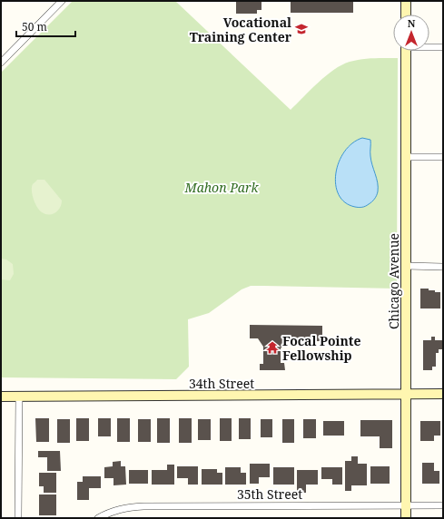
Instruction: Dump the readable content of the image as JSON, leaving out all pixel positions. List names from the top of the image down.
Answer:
{
  "streets": {
    "street": ["Chicago Avenue", "34th Street", "35th Street"]
  },
  "crossings": [
    ["Chicago Avenue", "34th Street"],
    ["Chicago Avenue", "35th Street"]
  ],
  "parks": ["Mahon Park"],
  "places": {
    "school or university": ["Vocational Training Center"],
    "temple": ["Focal Pointe Fellowship"]
  },
  "scale_bar": "50 m",
  "north": "top"
}
